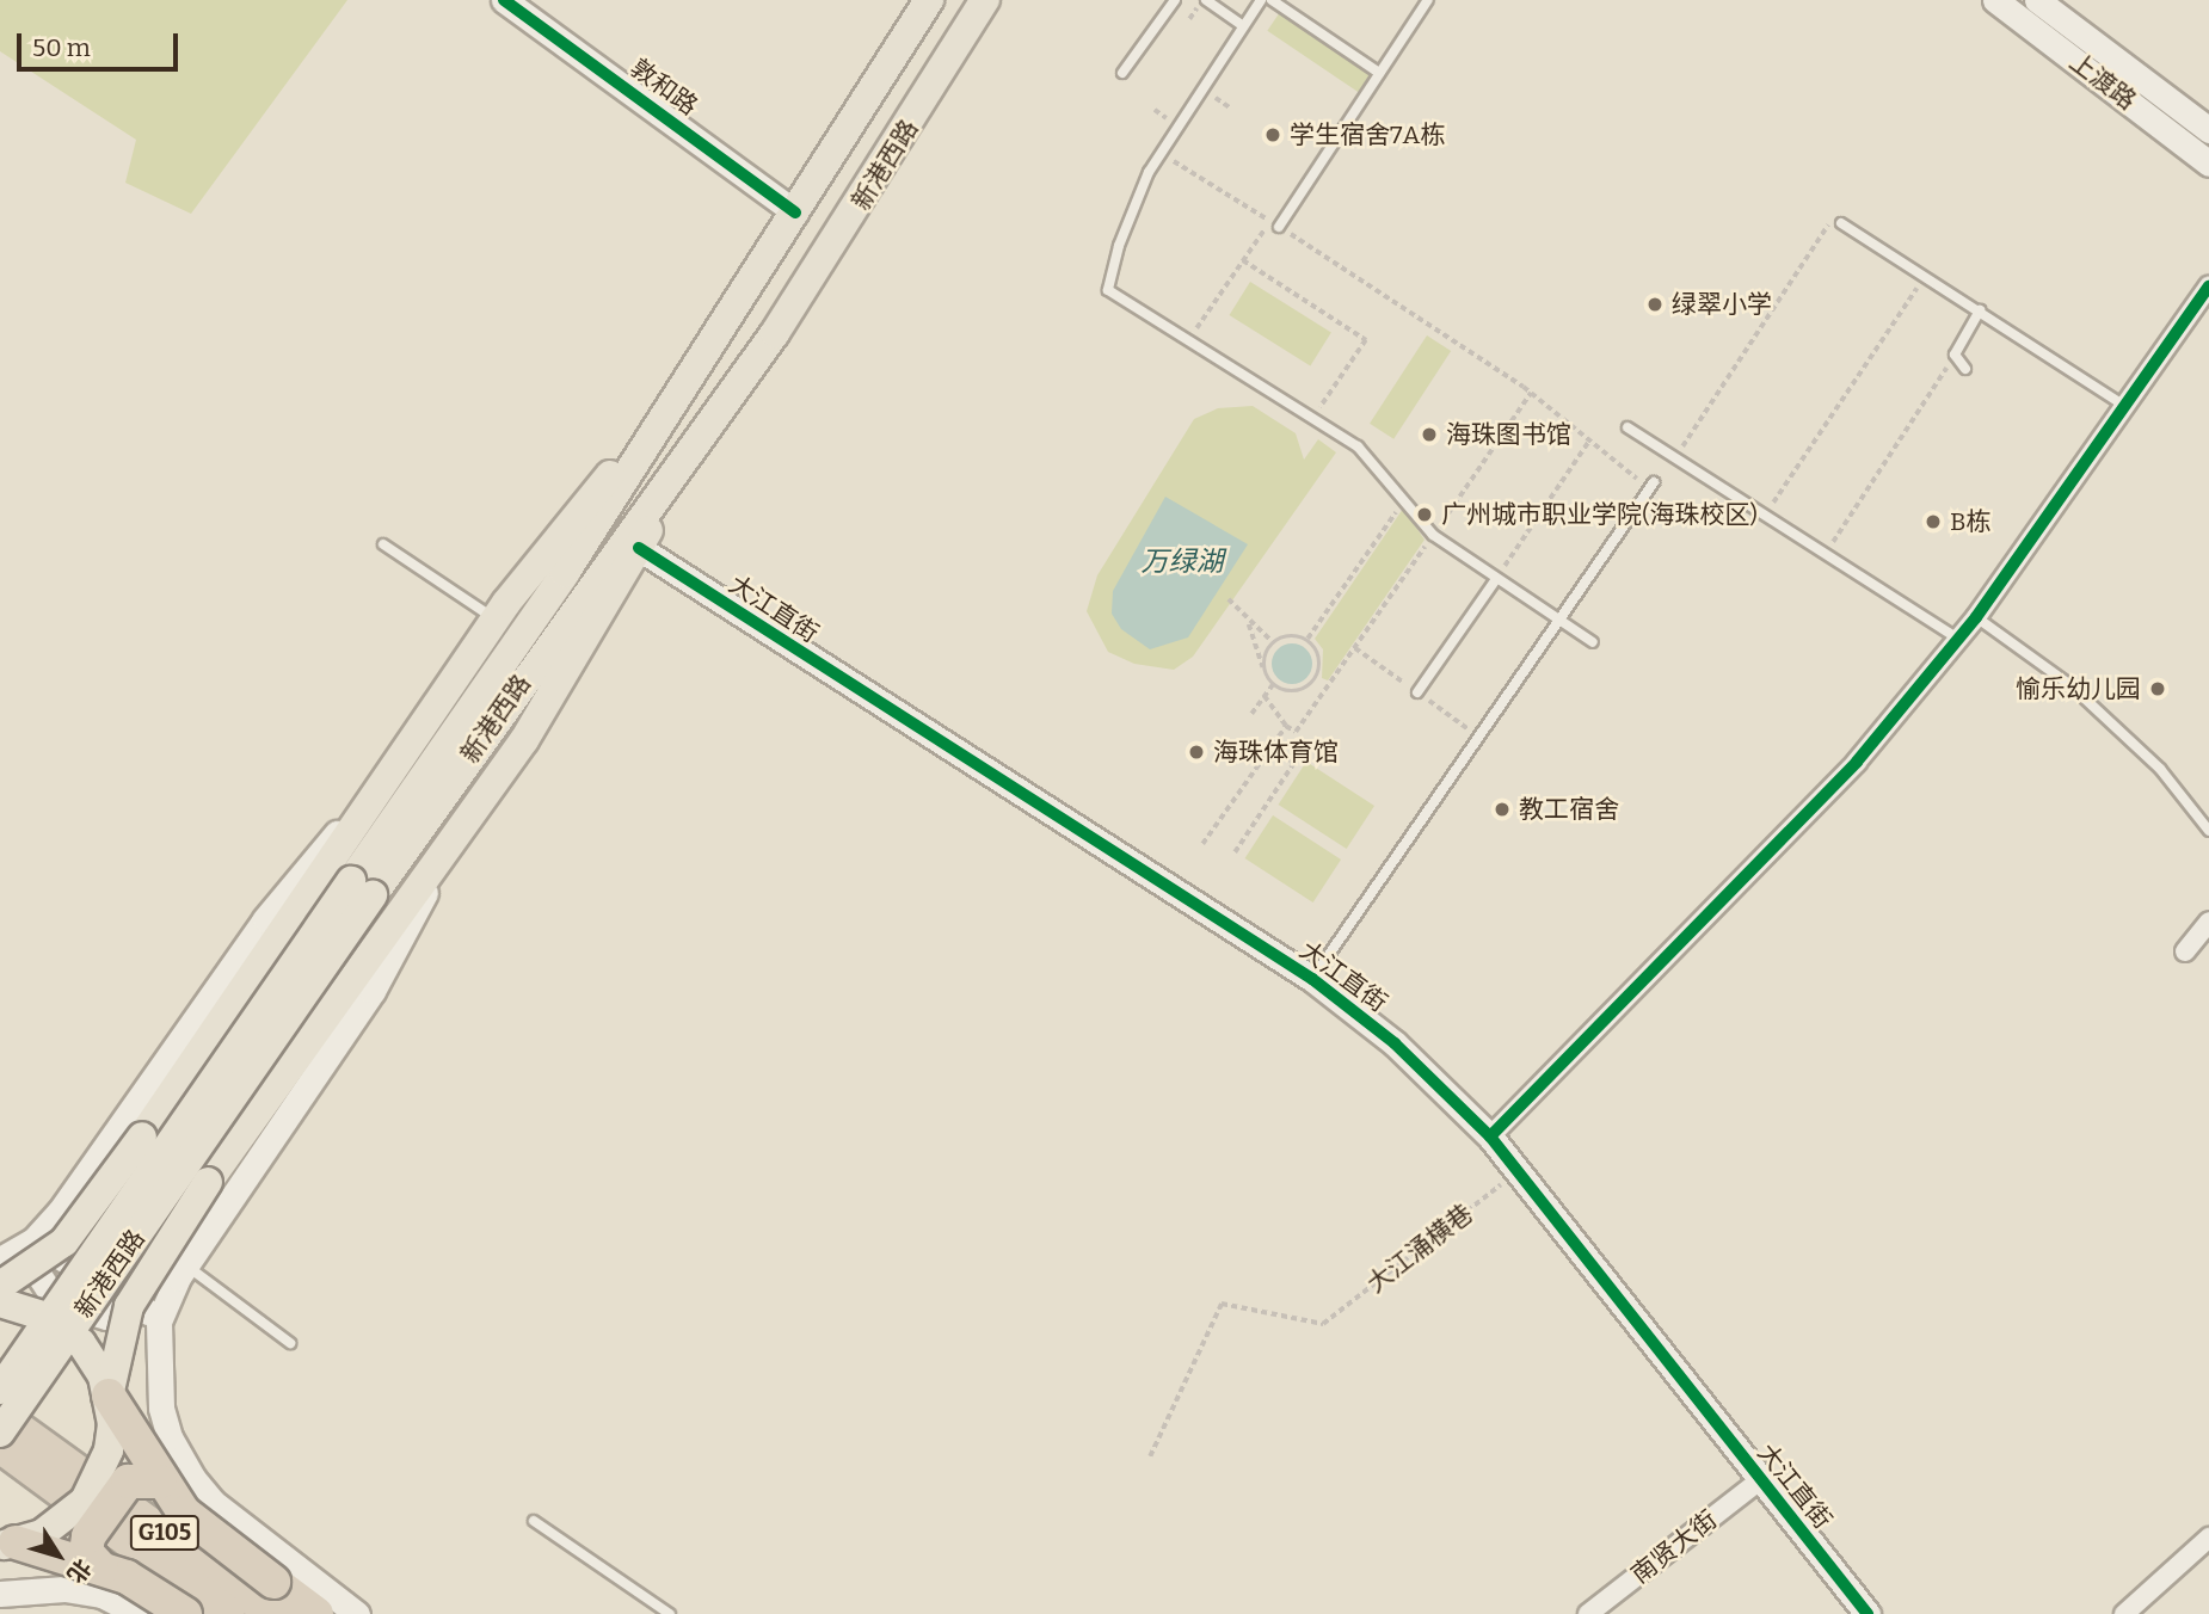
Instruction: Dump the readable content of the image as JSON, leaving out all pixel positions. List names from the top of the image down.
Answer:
{
  "streets": {
    "highway": ["G105"],
    "main road": [
      "上渡路",
      "敦和路",
      "新港西路",
      "大江直街"
    ],
    "street": ["南贤大街"],
    "path": ["大江涌横巷"]
  },
  "crossings": [
    ["敦和路", "新港西路"],
    ["大江直街", "大江涌横巷"],
    ["大江直街", "南贤大街"]
  ],
  "water": ["万绿湖"],
  "places": [
    "学生宿舍7A栋",
    "绿翠小学",
    "海珠图书馆",
    "广州城市职业学院(海珠校区)",
    "B栋",
    "愉乐幼儿园",
    "海珠体育馆",
    "教工宿舍"
  ],
  "scale_bar": "50 m",
  "north": "bottom right"
}
